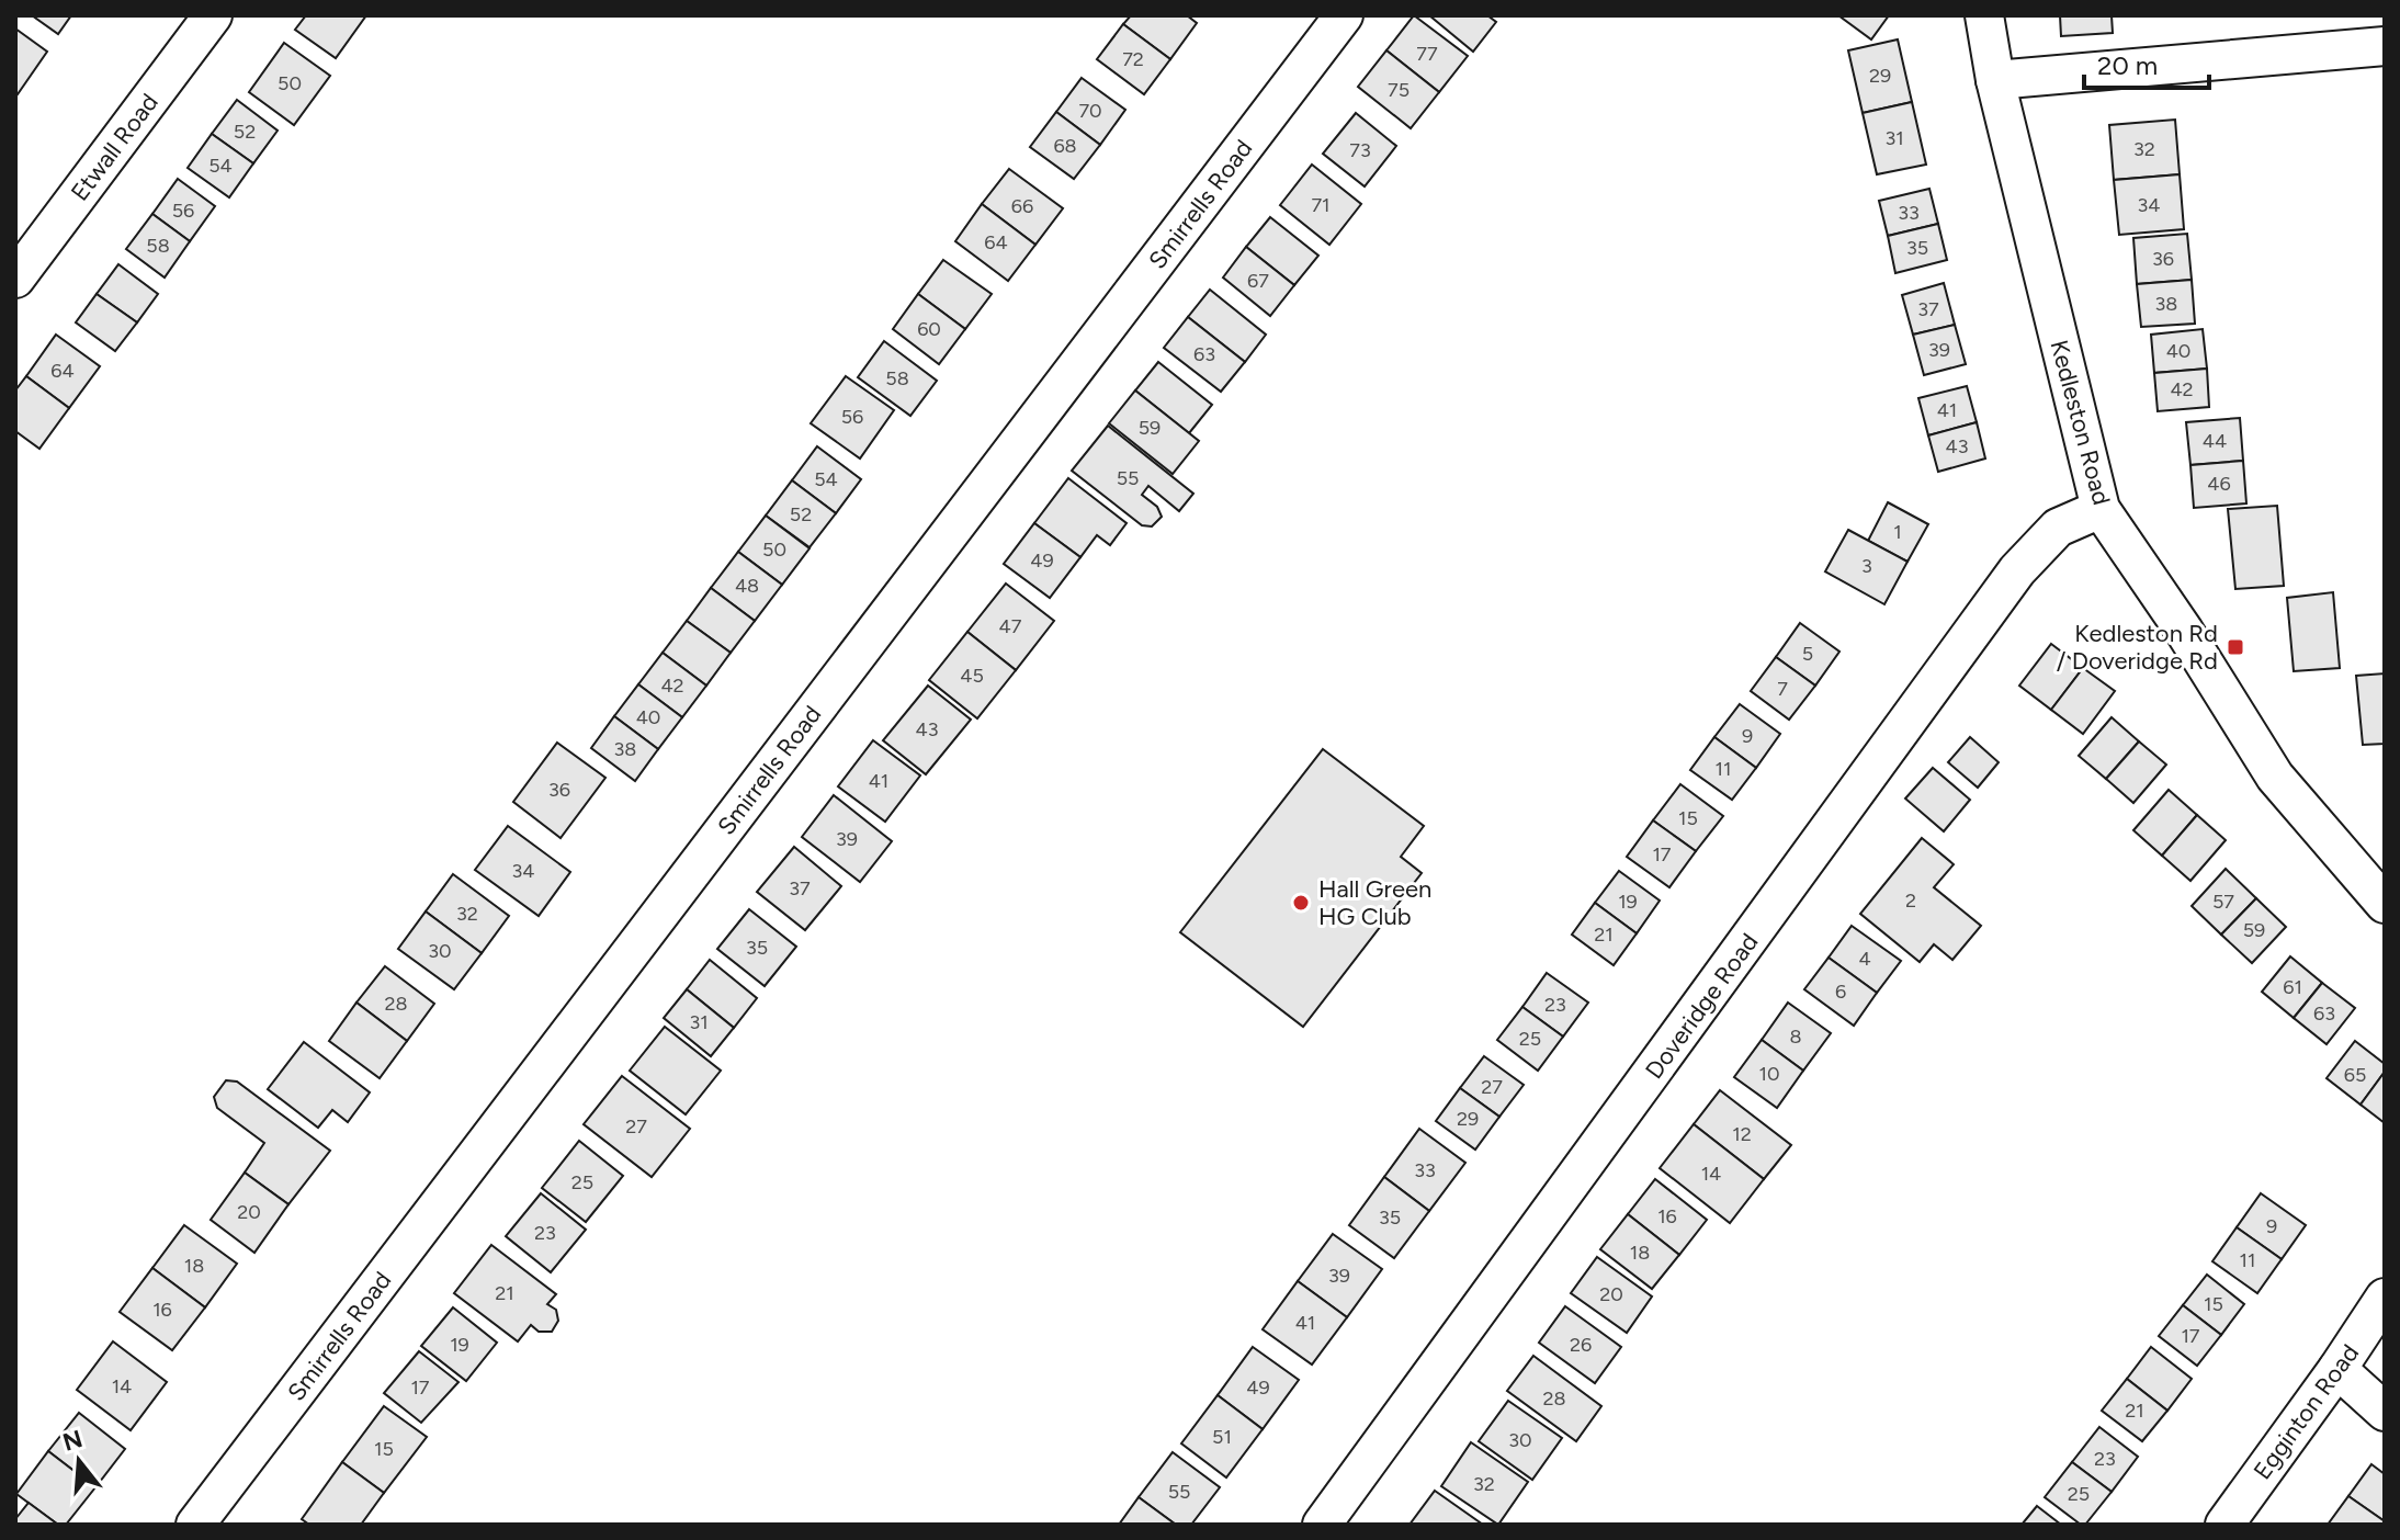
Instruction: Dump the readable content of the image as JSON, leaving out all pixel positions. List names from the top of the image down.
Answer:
{
  "streets": {
    "street": [
      "Etwall Road",
      "Smirrells Road",
      "Kedleston Road",
      "Doveridge Road",
      "Egginton Road"
    ]
  },
  "crossings": [
    ["Kedleston Road", "Doveridge Road"]
  ],
  "places": {
    "transit": ["Kedleston Rd / Doveridge Rd"],
    "other": ["Hall Green HG Club"]
  },
  "house_numbers": [
    "77",
    "72",
    "29",
    "50",
    "75",
    "70",
    "52",
    "31",
    "68",
    "32",
    "73",
    "54",
    "71",
    "34",
    "66",
    "56",
    "33",
    "64",
    "58",
    "35",
    "36",
    "67",
    "38",
    "37",
    "60",
    "39",
    "40",
    "63",
    "64",
    "58",
    "42",
    "41",
    "56",
    "59",
    "44",
    "43",
    "55",
    "54",
    "46",
    "52",
    "1",
    "50",
    "49",
    "3",
    "48",
    "47",
    "5",
    "45",
    "42",
    "7",
    "40",
    "43",
    "9",
    "38",
    "11",
    "41",
    "36",
    "15",
    "39",
    "17",
    "34",
    "37",
    "2",
    "19",
    "57",
    "32",
    "59",
    "21",
    "35",
    "30",
    "4",
    "61",
    "6",
    "28",
    "23",
    "63",
    "31",
    "8",
    "25",
    "10",
    "65",
    "27",
    "29",
    "27",
    "12",
    "33",
    "14",
    "25",
    "20",
    "16",
    "35",
    "9",
    "23",
    "18",
    "11",
    "18",
    "39",
    "21",
    "20",
    "15",
    "16",
    "41",
    "17",
    "19",
    "26",
    "14",
    "17",
    "49",
    "28",
    "21",
    "51",
    "30",
    "15",
    "23",
    "32",
    "55",
    "25"
  ],
  "scale_bar": "20 m",
  "north": "top"
}
